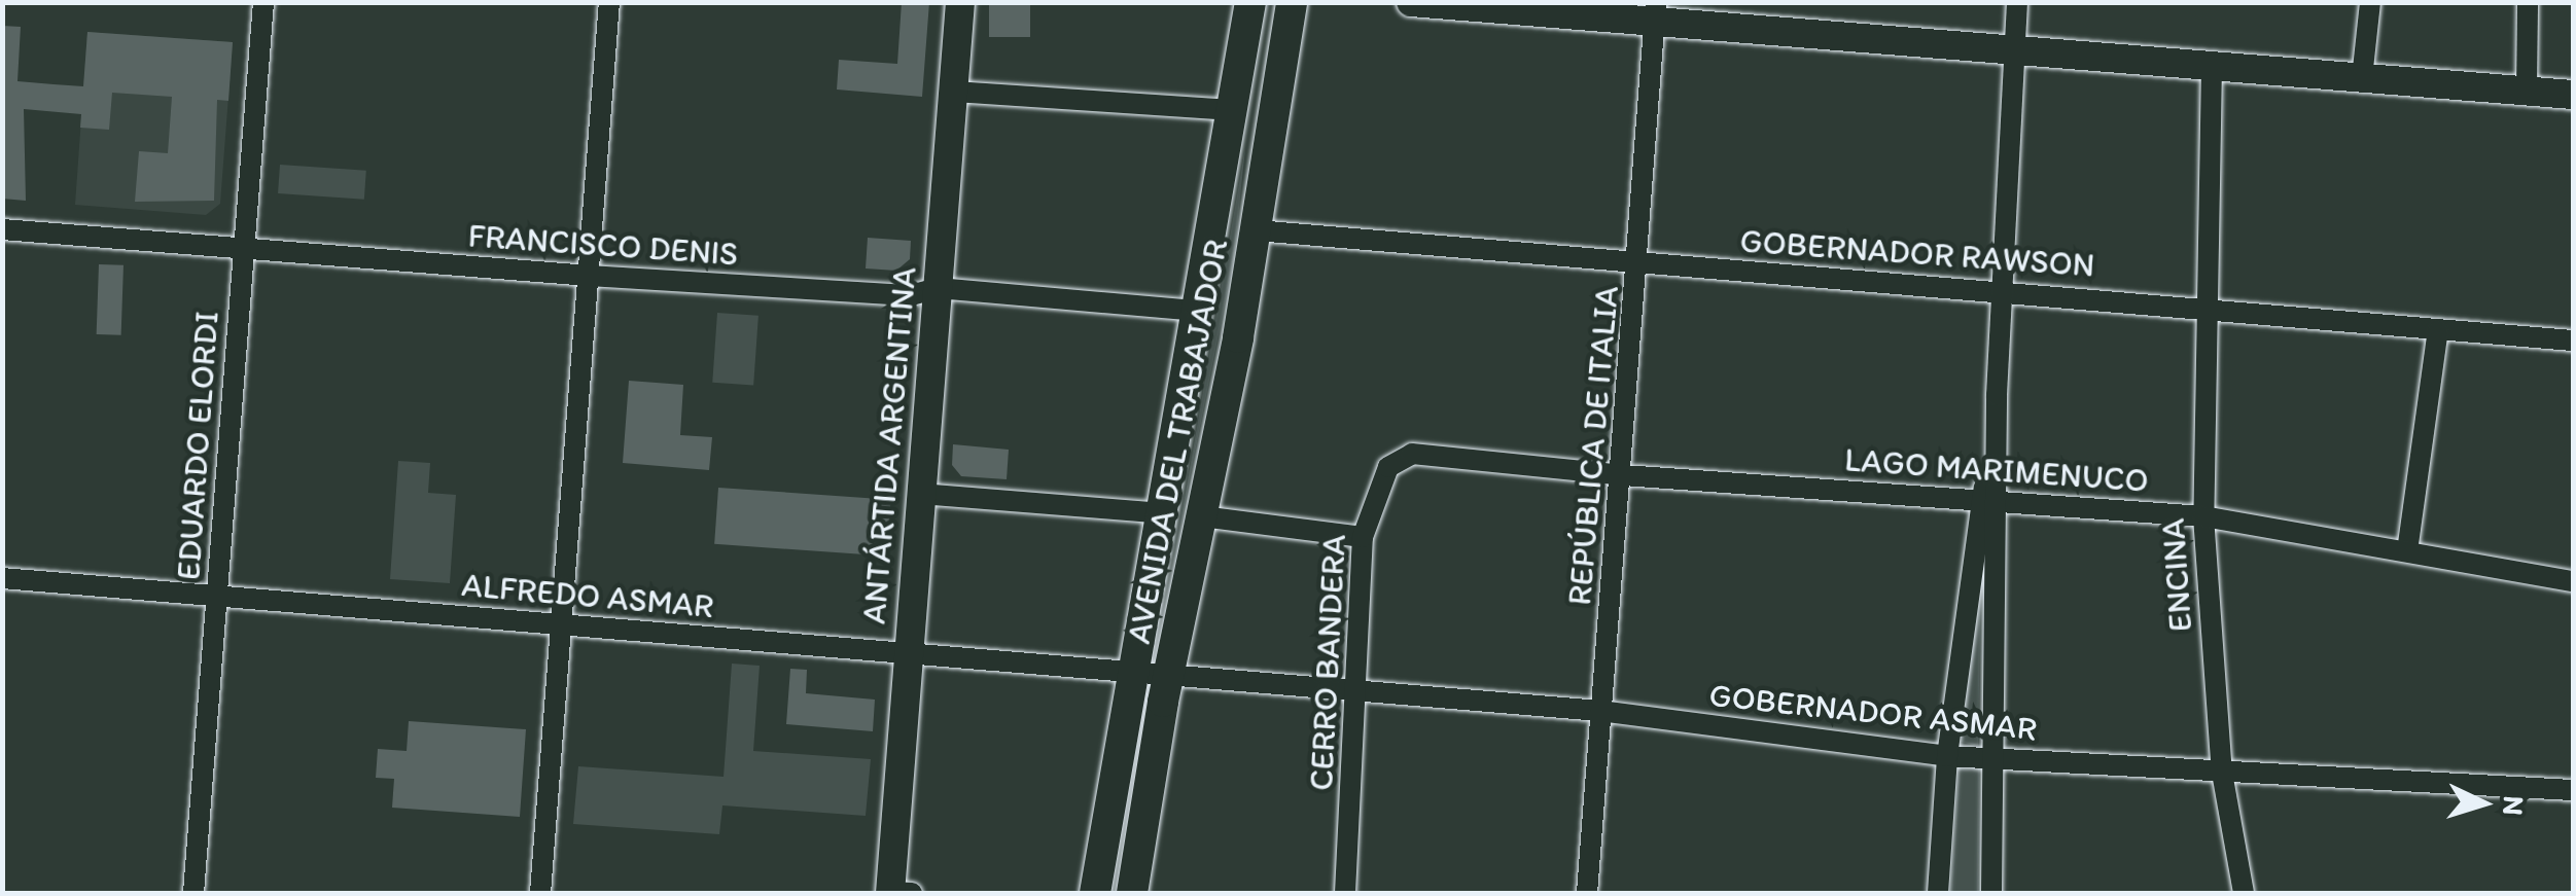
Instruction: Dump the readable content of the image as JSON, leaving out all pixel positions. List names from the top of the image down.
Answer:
{
  "streets": {
    "main road": ["AVENIDA DEL TRABAJADOR", "ANTÁRTIDA ARGENTINA"],
    "street": [
      "FRANCISCO DENIS",
      "GOBERNADOR RAWSON",
      "EDUARDO ELORDI",
      "REPÚBLICA DE ITALIA",
      "LAGO MARIMENUCO",
      "ENCINA",
      "ALFREDO ASMAR",
      "CERRO BANDERA",
      "GOBERNADOR ASMAR"
    ]
  },
  "crossings": [
    ["FRANCISCO DENIS", "AVENIDA DEL TRABAJADOR"],
    ["FRANCISCO DENIS", "EDUARDO ELORDI"],
    ["FRANCISCO DENIS", "ANTÁRTIDA ARGENTINA"],
    ["GOBERNADOR RAWSON", "AVENIDA DEL TRABAJADOR"],
    ["GOBERNADOR RAWSON", "REPÚBLICA DE ITALIA"],
    ["GOBERNADOR RAWSON", "ENCINA"],
    ["AVENIDA DEL TRABAJADOR", "ALFREDO ASMAR"],
    ["AVENIDA DEL TRABAJADOR", "GOBERNADOR ASMAR"],
    ["EDUARDO ELORDI", "ALFREDO ASMAR"],
    ["ANTÁRTIDA ARGENTINA", "ALFREDO ASMAR"],
    ["REPÚBLICA DE ITALIA", "LAGO MARIMENUCO"],
    ["REPÚBLICA DE ITALIA", "GOBERNADOR ASMAR"],
    ["LAGO MARIMENUCO", "ENCINA"],
    ["LAGO MARIMENUCO", "CERRO BANDERA"],
    ["ENCINA", "GOBERNADOR ASMAR"],
    ["ALFREDO ASMAR", "GOBERNADOR ASMAR"],
    ["CERRO BANDERA", "GOBERNADOR ASMAR"]
  ],
  "north": "right"
}
